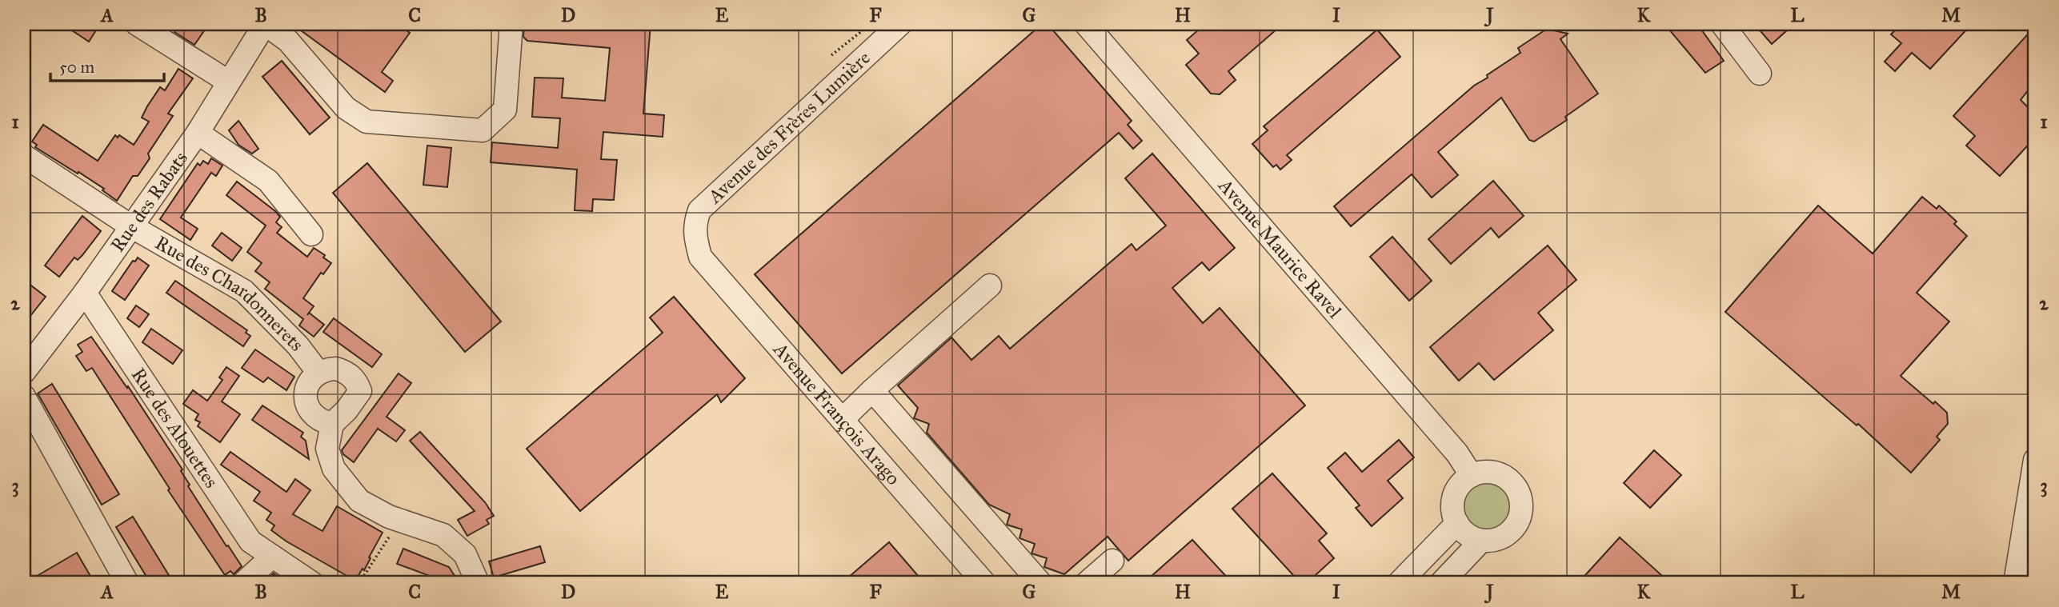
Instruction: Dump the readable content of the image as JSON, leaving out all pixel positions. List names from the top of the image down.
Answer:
{
  "streets": {
    "street": [
      "Avenue des Frères Lumière",
      "Rue des Rabats",
      "Avenue Maurice Ravel",
      "Rue des Chardonnerets",
      "Avenue François Arago",
      "Rue des Alouettes"
    ]
  },
  "crossings": [
    ["Avenue des Frères Lumière", "Avenue François Arago"],
    ["Rue des Rabats", "Rue des Chardonnerets"],
    ["Rue des Rabats", "Rue des Alouettes"]
  ],
  "scale_bar": "50 m",
  "grid": {
    "columns": [
      "A",
      "B",
      "C",
      "D",
      "E",
      "F",
      "G",
      "H",
      "I",
      "J",
      "K",
      "L",
      "M"
    ],
    "rows": ["1", "2", "3"]
  }
}
